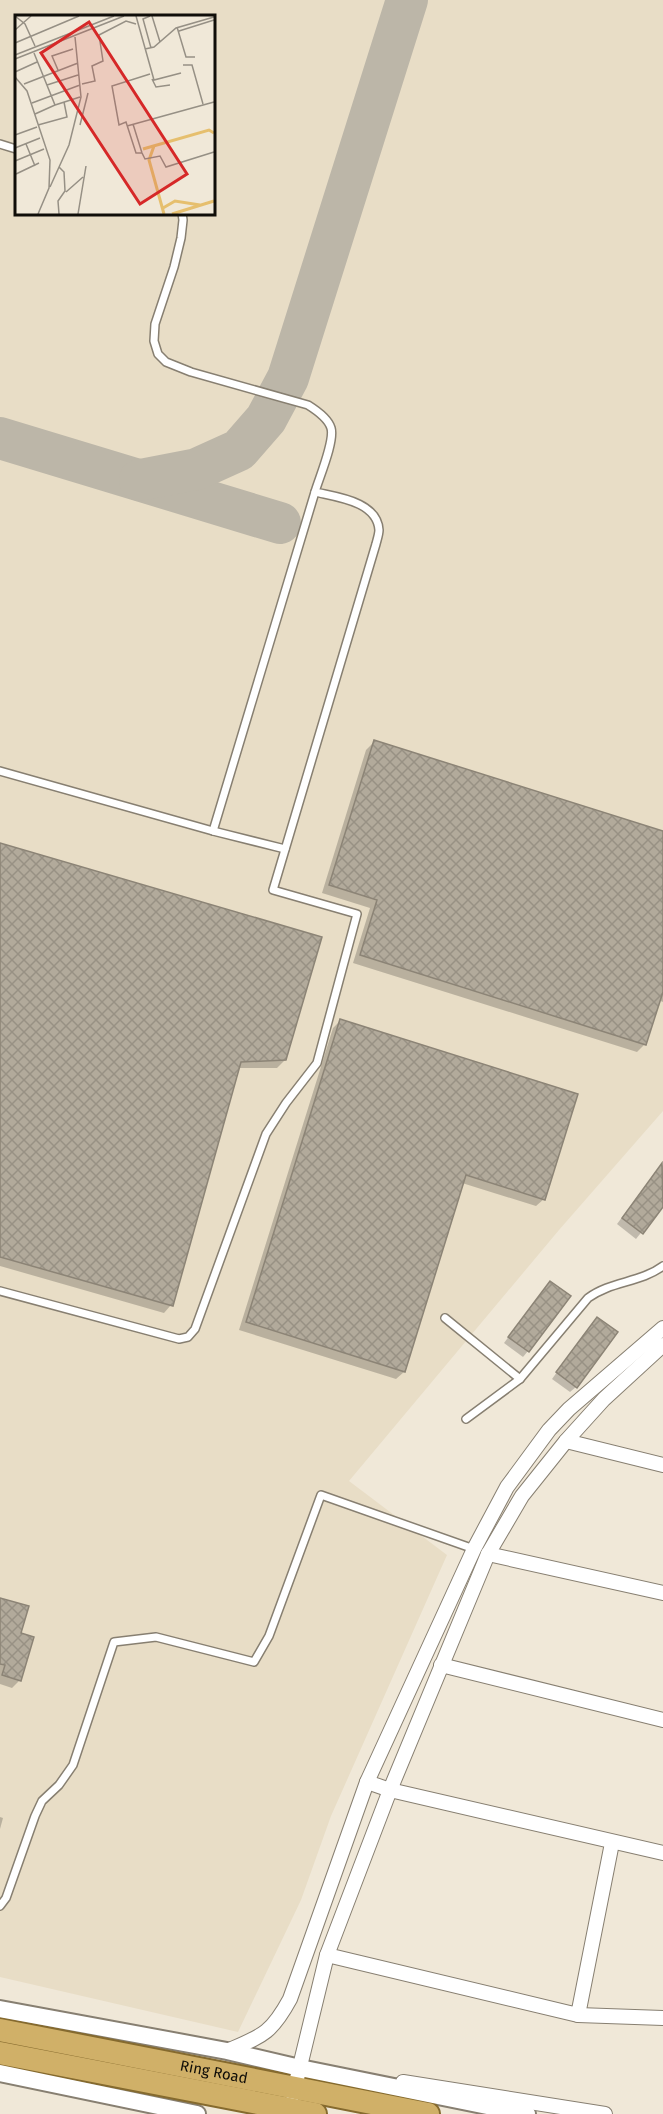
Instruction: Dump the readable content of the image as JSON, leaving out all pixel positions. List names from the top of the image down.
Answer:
{
  "streets": {
    "highway": ["Ring Road"]
  }
}
